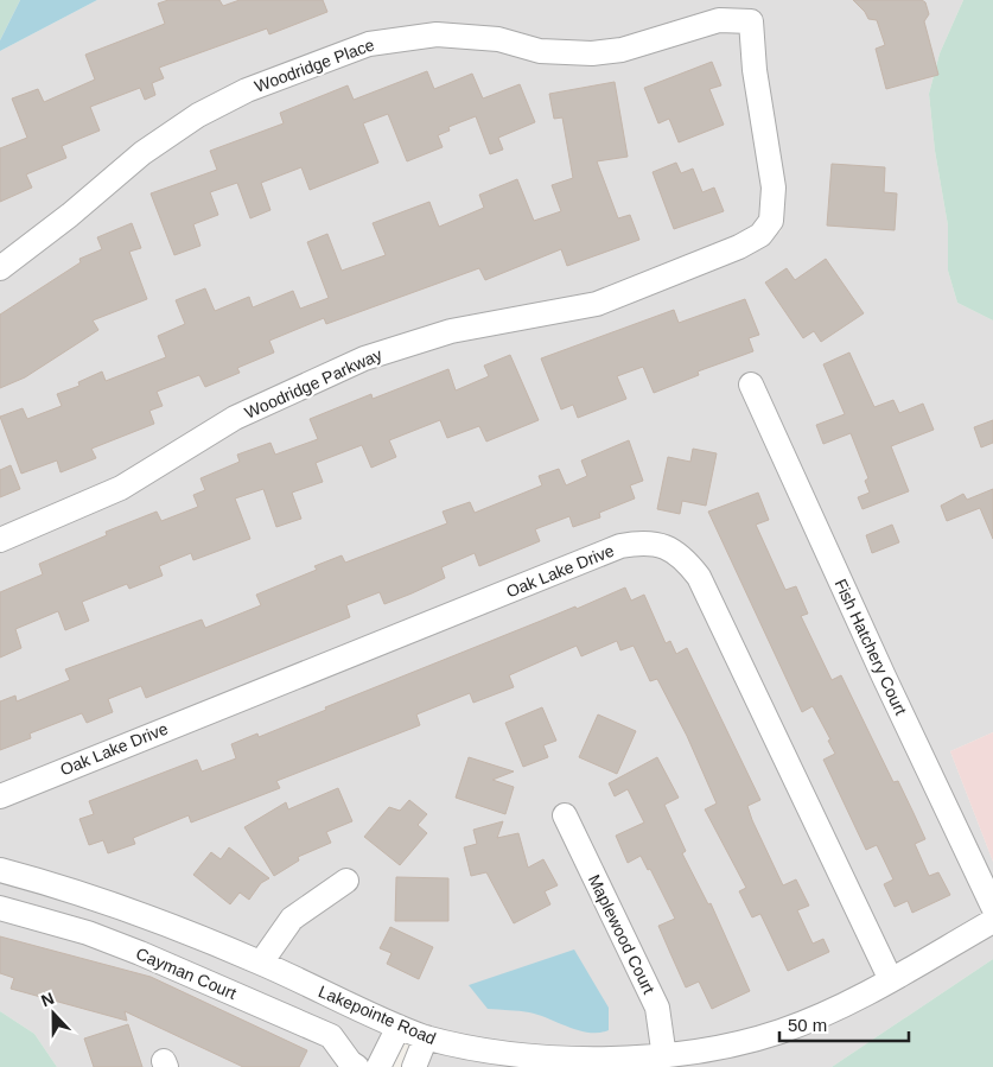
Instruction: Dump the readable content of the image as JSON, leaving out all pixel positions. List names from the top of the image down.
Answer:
{
  "streets": {
    "street": [
      "Woodridge Place",
      "Woodridge Parkway",
      "Oak Lake Drive",
      "Fish Hatchery Court",
      "Maplewood Court",
      "Cayman Court",
      "Lakepointe Road"
    ]
  },
  "crossings": [
    ["Woodridge Place", "Woodridge Parkway"],
    ["Oak Lake Drive", "Lakepointe Road"],
    ["Maplewood Court", "Lakepointe Road"]
  ],
  "scale_bar": "50 m",
  "north": "top"
}
